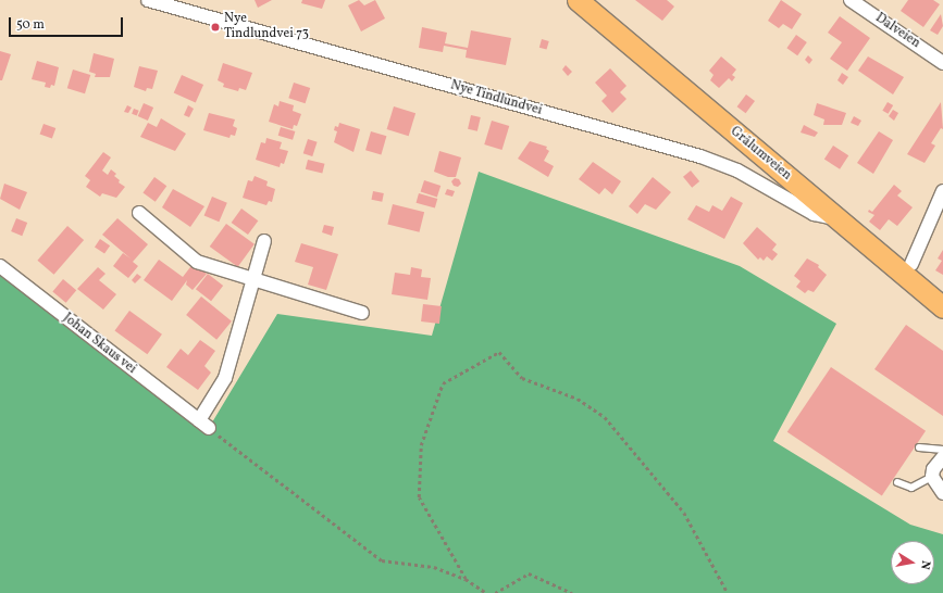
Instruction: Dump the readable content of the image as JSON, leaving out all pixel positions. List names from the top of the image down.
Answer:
{
  "streets": {
    "main road": ["Grålumveien"],
    "street": ["Dalveien", "Nye Tindlundvei", "Johan Skaus vei"]
  },
  "crossings": [
    ["Nye Tindlundvei", "Grålumveien"]
  ],
  "places": ["Nye Tindlundvei 73"],
  "scale_bar": "50 m",
  "north": "right"
}
